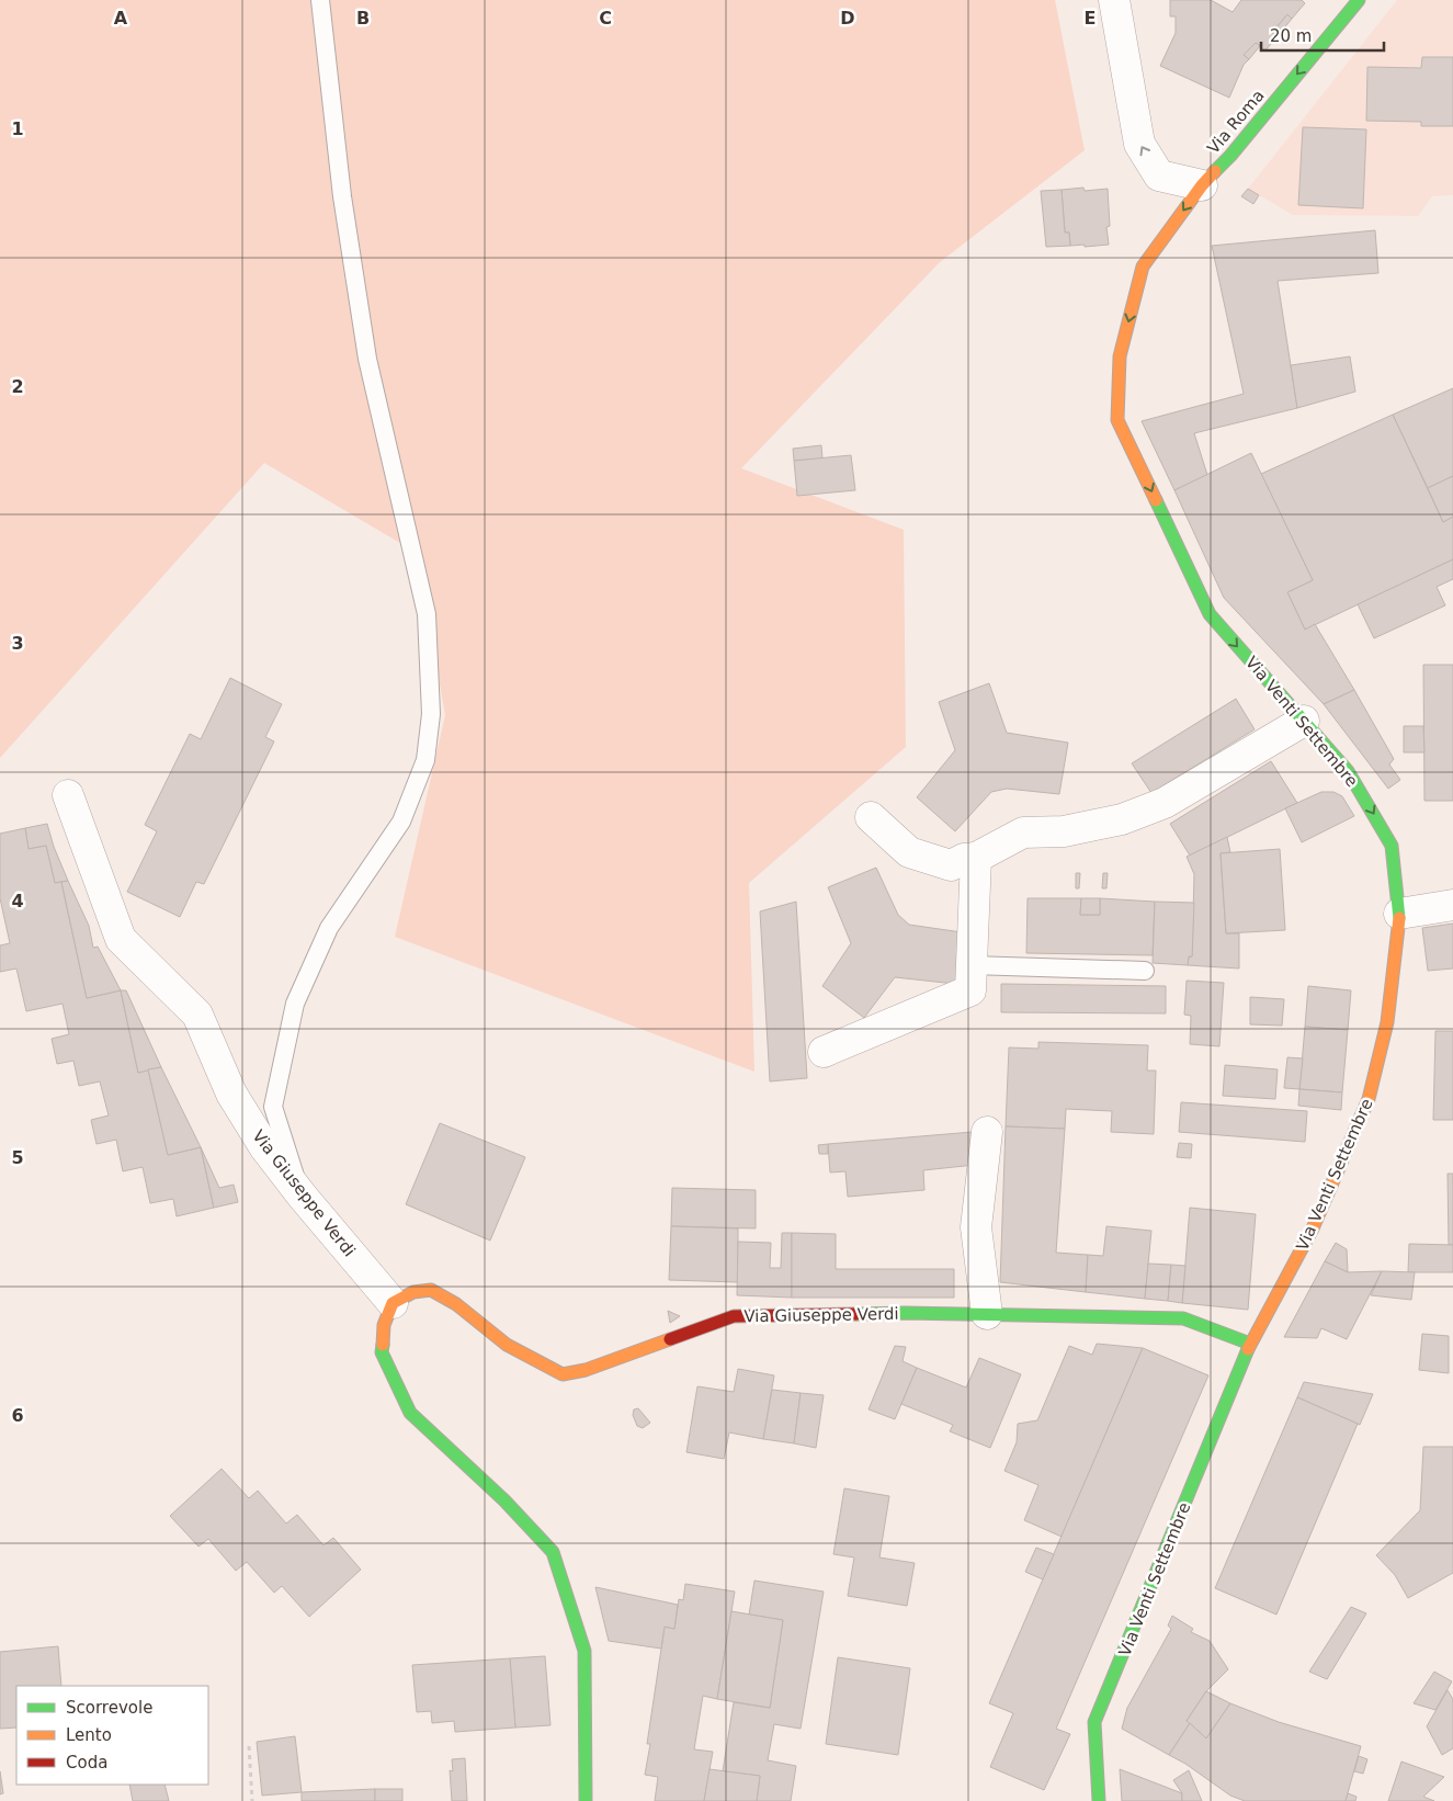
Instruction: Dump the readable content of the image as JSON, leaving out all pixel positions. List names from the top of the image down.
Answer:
{
  "streets": {
    "street": ["Via Roma", "Via Venti Settembre", "Via Giuseppe Verdi"]
  },
  "crossings": [
    ["Via Roma", "Via Venti Settembre"],
    ["Via Venti Settembre", "Via Giuseppe Verdi"]
  ],
  "one_way": ["Via Roma", "Via Venti Settembre"],
  "legend": ["Scorrevole", "Lento", "Coda"],
  "scale_bar": "20 m",
  "grid": {
    "columns": [
      "A",
      "B",
      "C",
      "D",
      "E"
    ],
    "rows": [
      "1",
      "2",
      "3",
      "4",
      "5",
      "6"
    ]
  }
}
